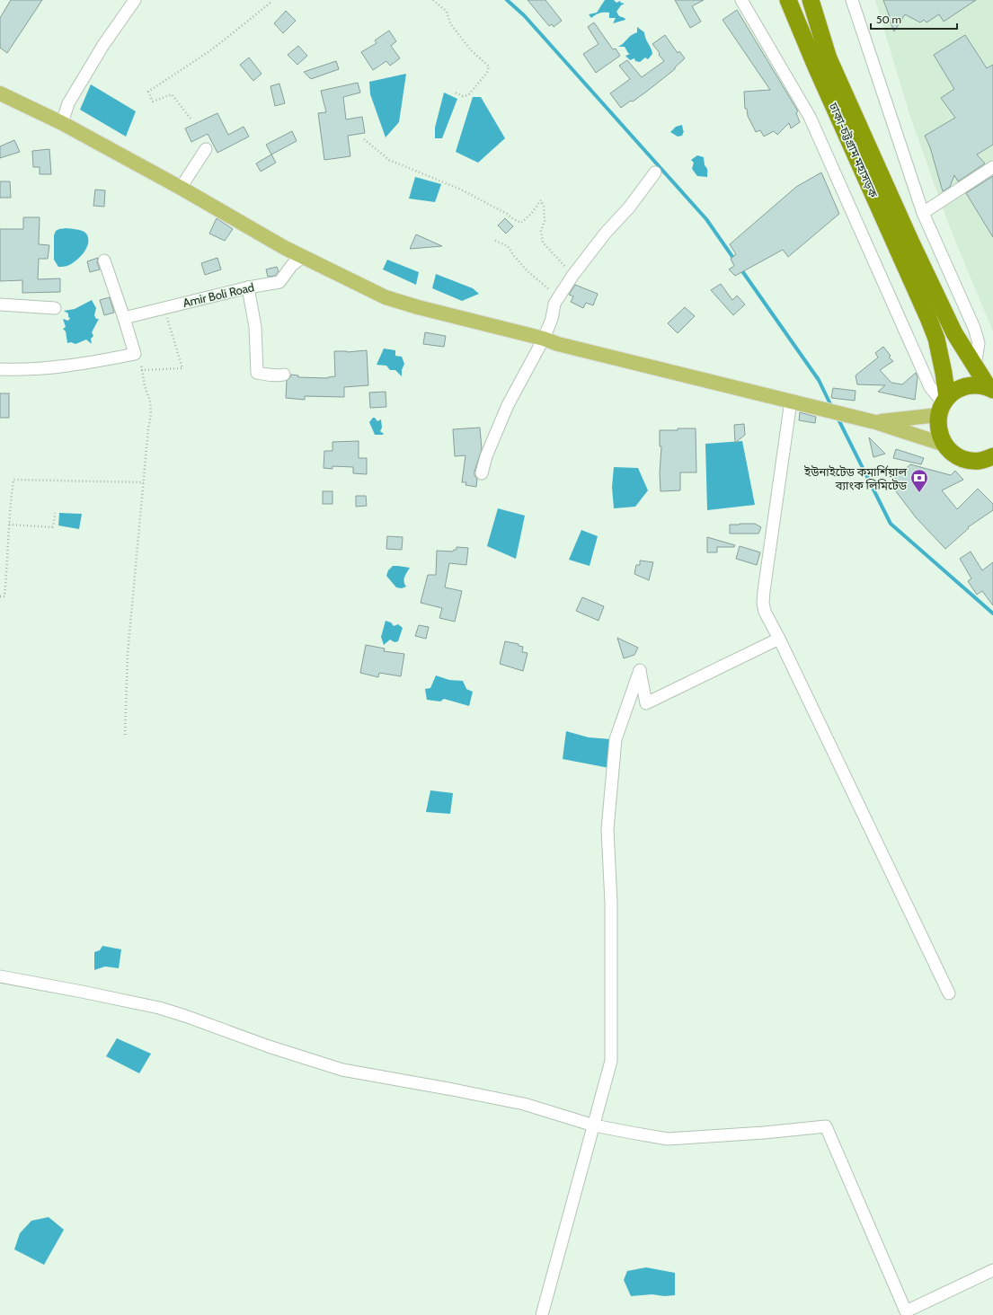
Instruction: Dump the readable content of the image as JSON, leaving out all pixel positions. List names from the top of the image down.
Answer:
{
  "streets": {
    "highway": ["ঢাকা-চট্টগ্রাম মহাসড়ক"],
    "street": ["Amir Boli Road"]
  },
  "places": {
    "bank": ["ইউনাইটেড কমার্শিয়াল ব্যাংক লিমিটেড"]
  },
  "scale_bar": "50 m"
}
